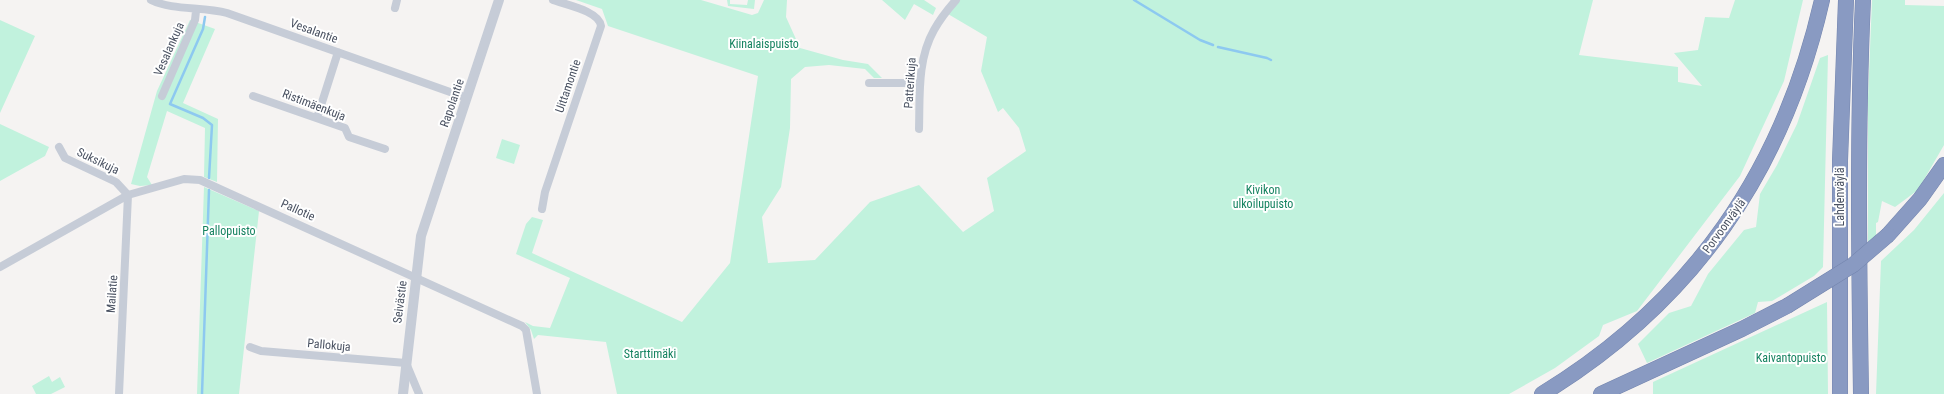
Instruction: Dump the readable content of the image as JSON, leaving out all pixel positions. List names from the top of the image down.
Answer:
{
  "streets": {
    "highway": ["Lahdenväylä", "Porvoonväylä"],
    "street": [
      "Vesalantie",
      "Vesalankuja",
      "Patterikuja",
      "Uittamontie",
      "Rapolantie",
      "Ristimäenkuja",
      "Suksikuja",
      "Pallotie",
      "Mailatie",
      "Seivästie",
      "Pallokuja"
    ]
  },
  "crossings": [
    ["Vesalantie", "Rapolantie"],
    ["Rapolantie", "Seivästie"],
    ["Suksikuja", "Pallotie"],
    ["Suksikuja", "Mailatie"],
    ["Pallotie", "Mailatie"],
    ["Pallotie", "Seivästie"],
    ["Seivästie", "Pallokuja"]
  ],
  "parks": [
    "Kiinalaispuisto",
    "Kivikon ulkoilupuisto",
    "Pallopuisto",
    "Starttimäki",
    "Kaivantopuisto"
  ]
}
